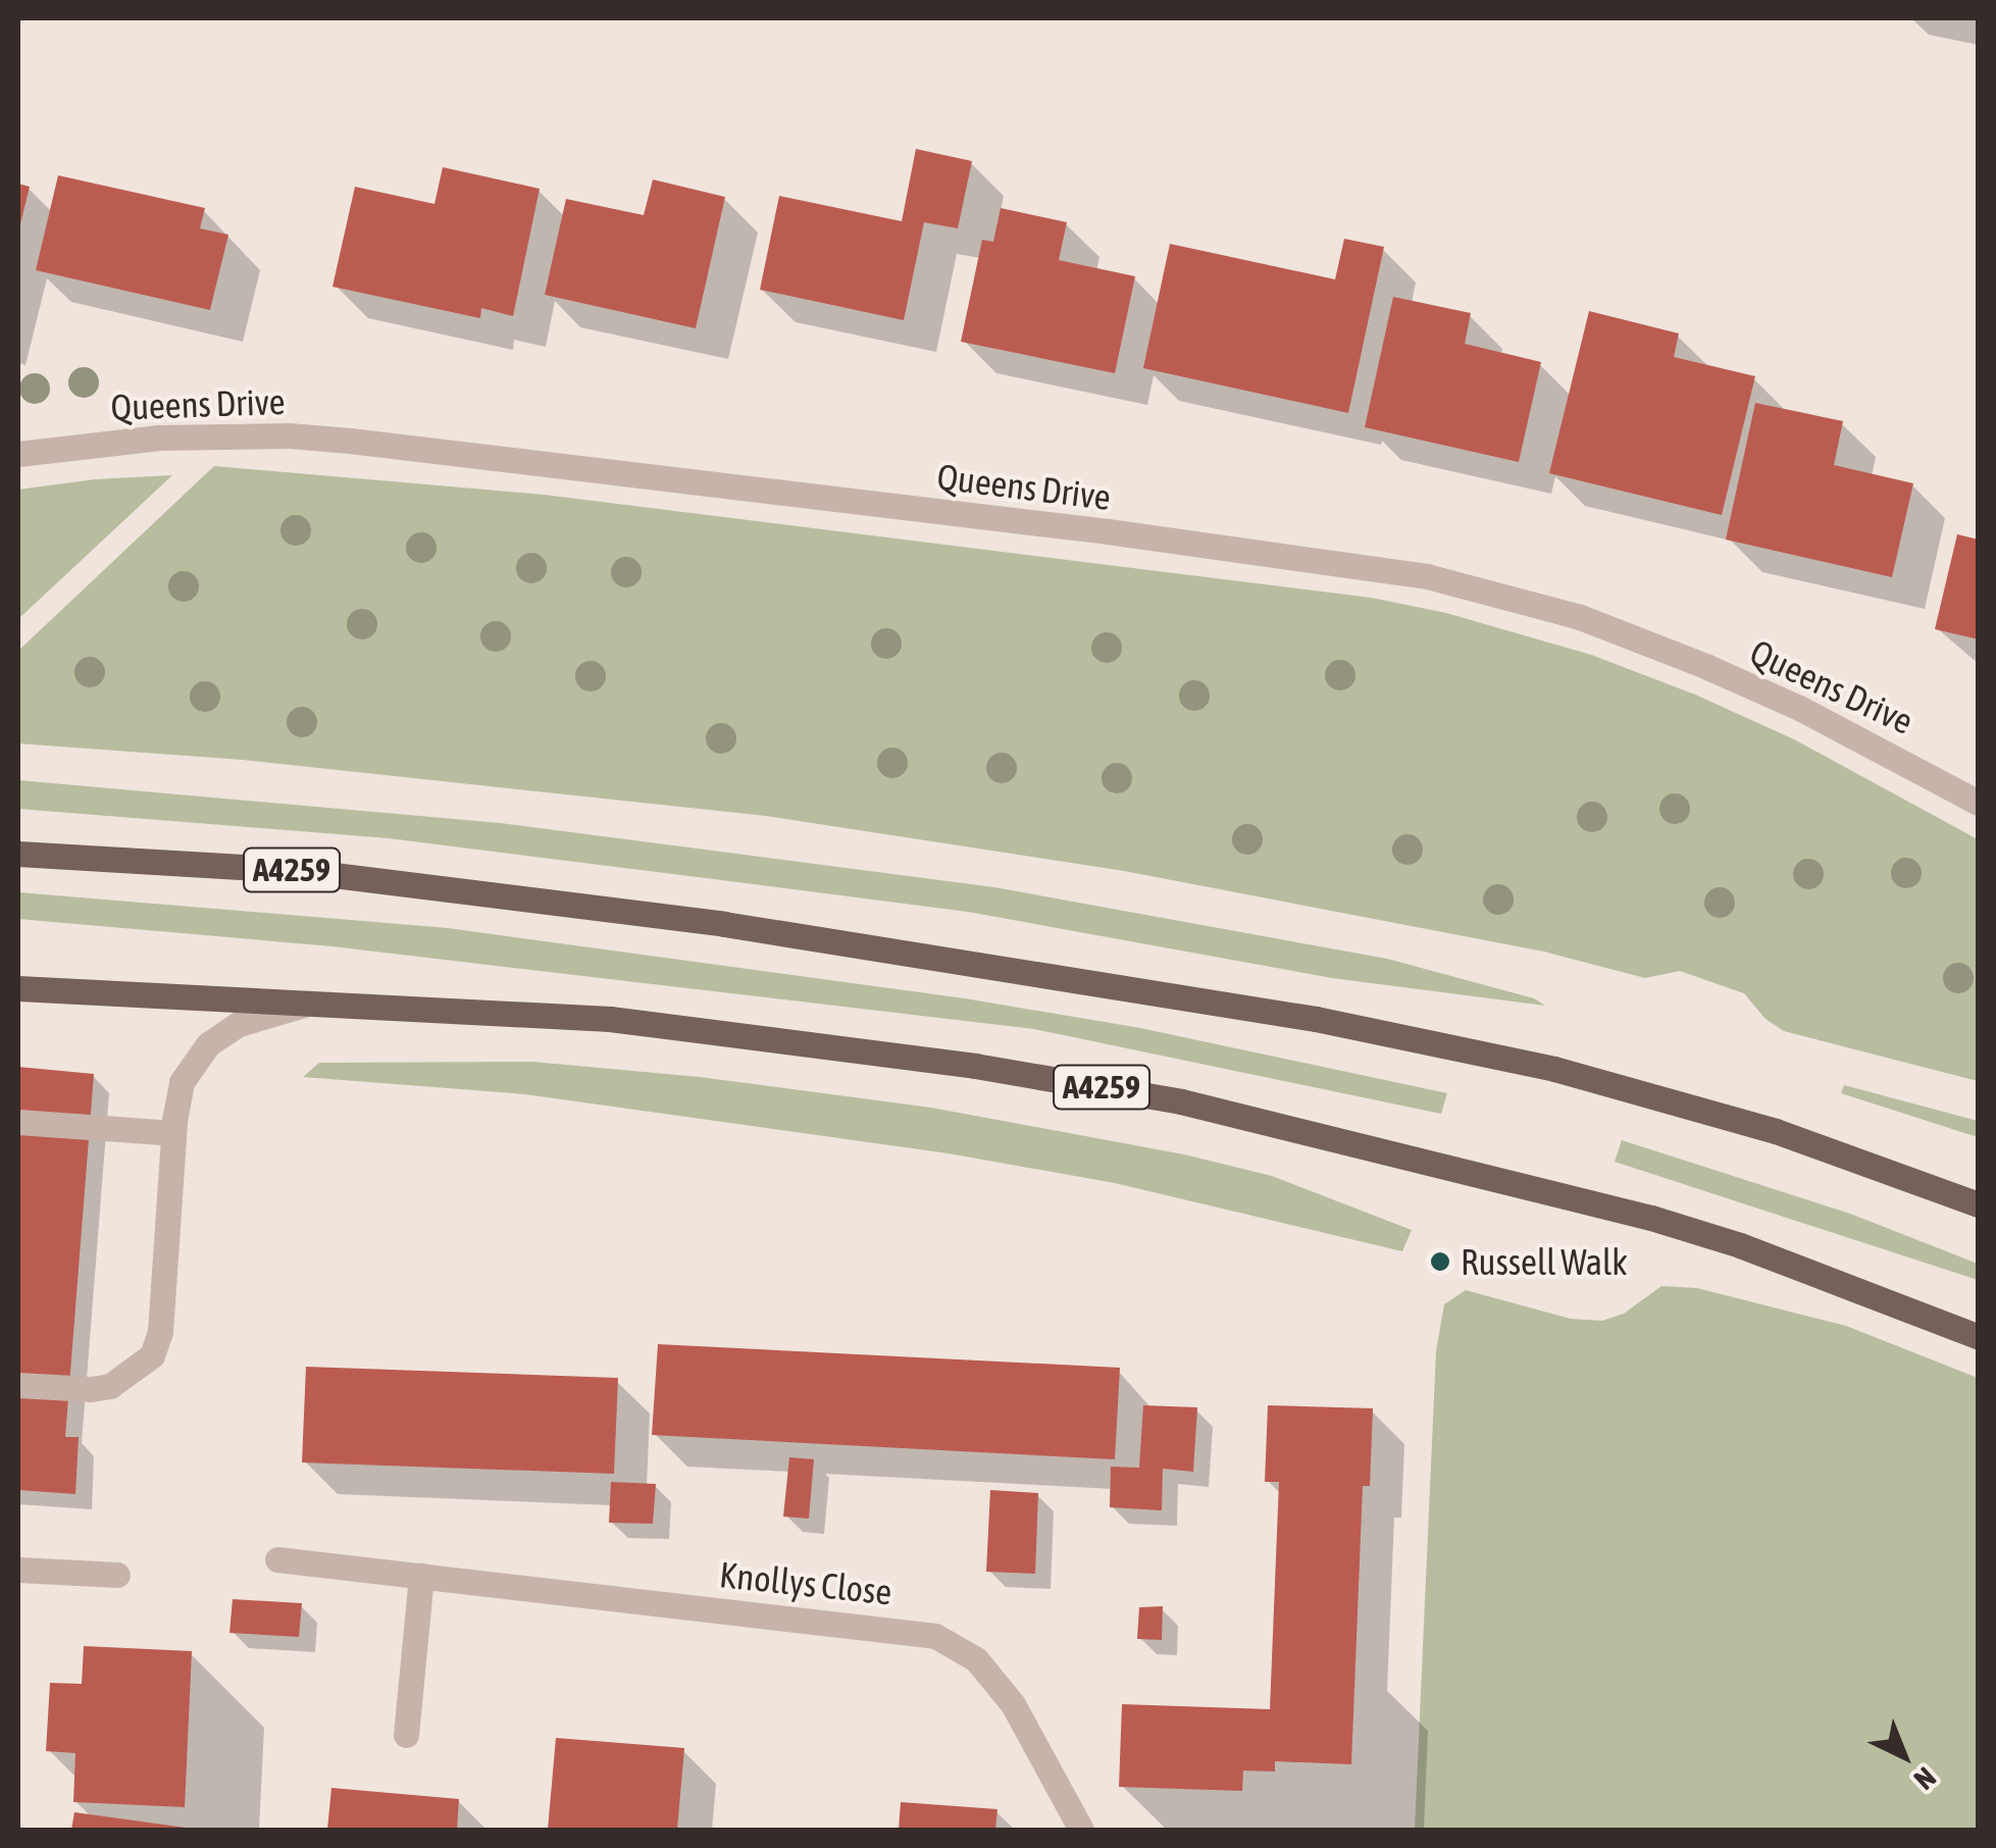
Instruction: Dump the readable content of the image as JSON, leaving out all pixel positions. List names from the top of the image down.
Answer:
{
  "streets": {
    "main road": ["A4259"],
    "street": ["Queens Drive", "Knollys Close"]
  },
  "places": ["Russell Walk"],
  "north": "bottom right"
}
